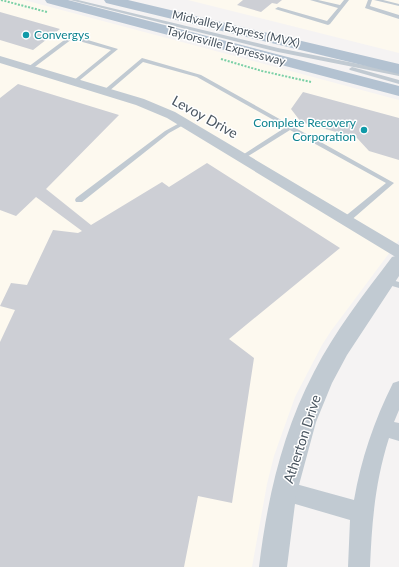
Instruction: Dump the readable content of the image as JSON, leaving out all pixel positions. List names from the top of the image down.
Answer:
{
  "streets": {
    "main road": ["Taylorsville Expressway"],
    "street": ["Levoy Drive", "Atherton Drive"],
    "lane": ["Midvalley Express (MVX)"]
  },
  "places": ["Convergys", "Complete Recovery Corporation"]
}
